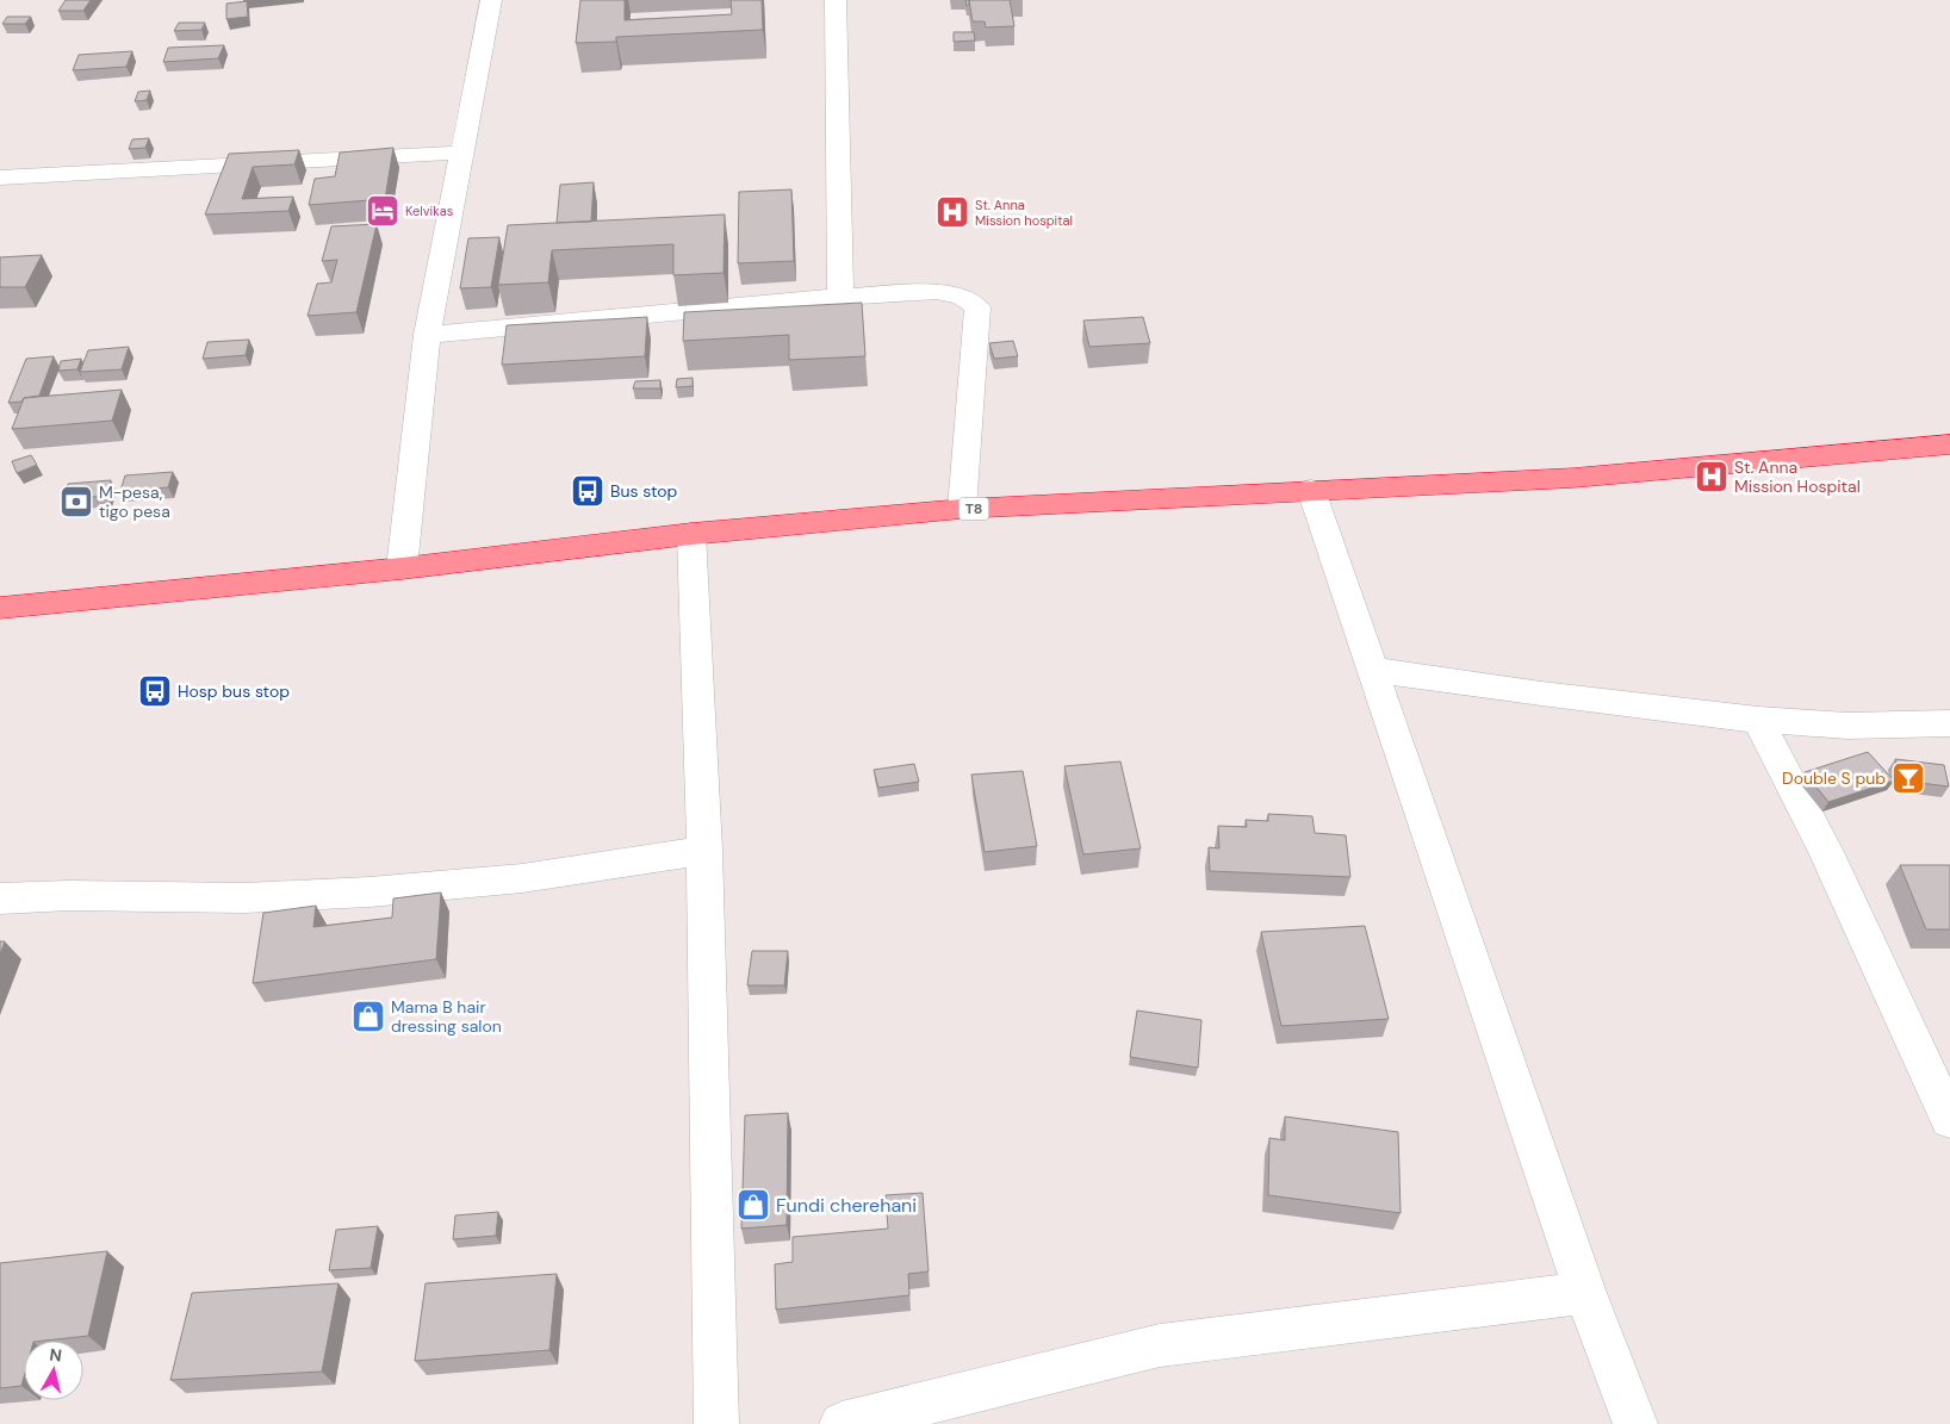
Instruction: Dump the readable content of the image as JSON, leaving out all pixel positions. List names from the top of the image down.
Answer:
{
  "streets": {
    "highway": ["T8"]
  },
  "places": {
    "hotel": ["Kelvikas"],
    "hospital": ["St. Anna Mission hospital", "St. Anna Mission Hospital"],
    "bus stop": ["Bus stop", "Hosp bus stop"],
    "bank": ["M-pesa, tigo pesa"],
    "bar": ["Double S pub"],
    "shop": ["Mama B hair dressing salon", "Fundi cherehani"]
  },
  "north": "top"
}
